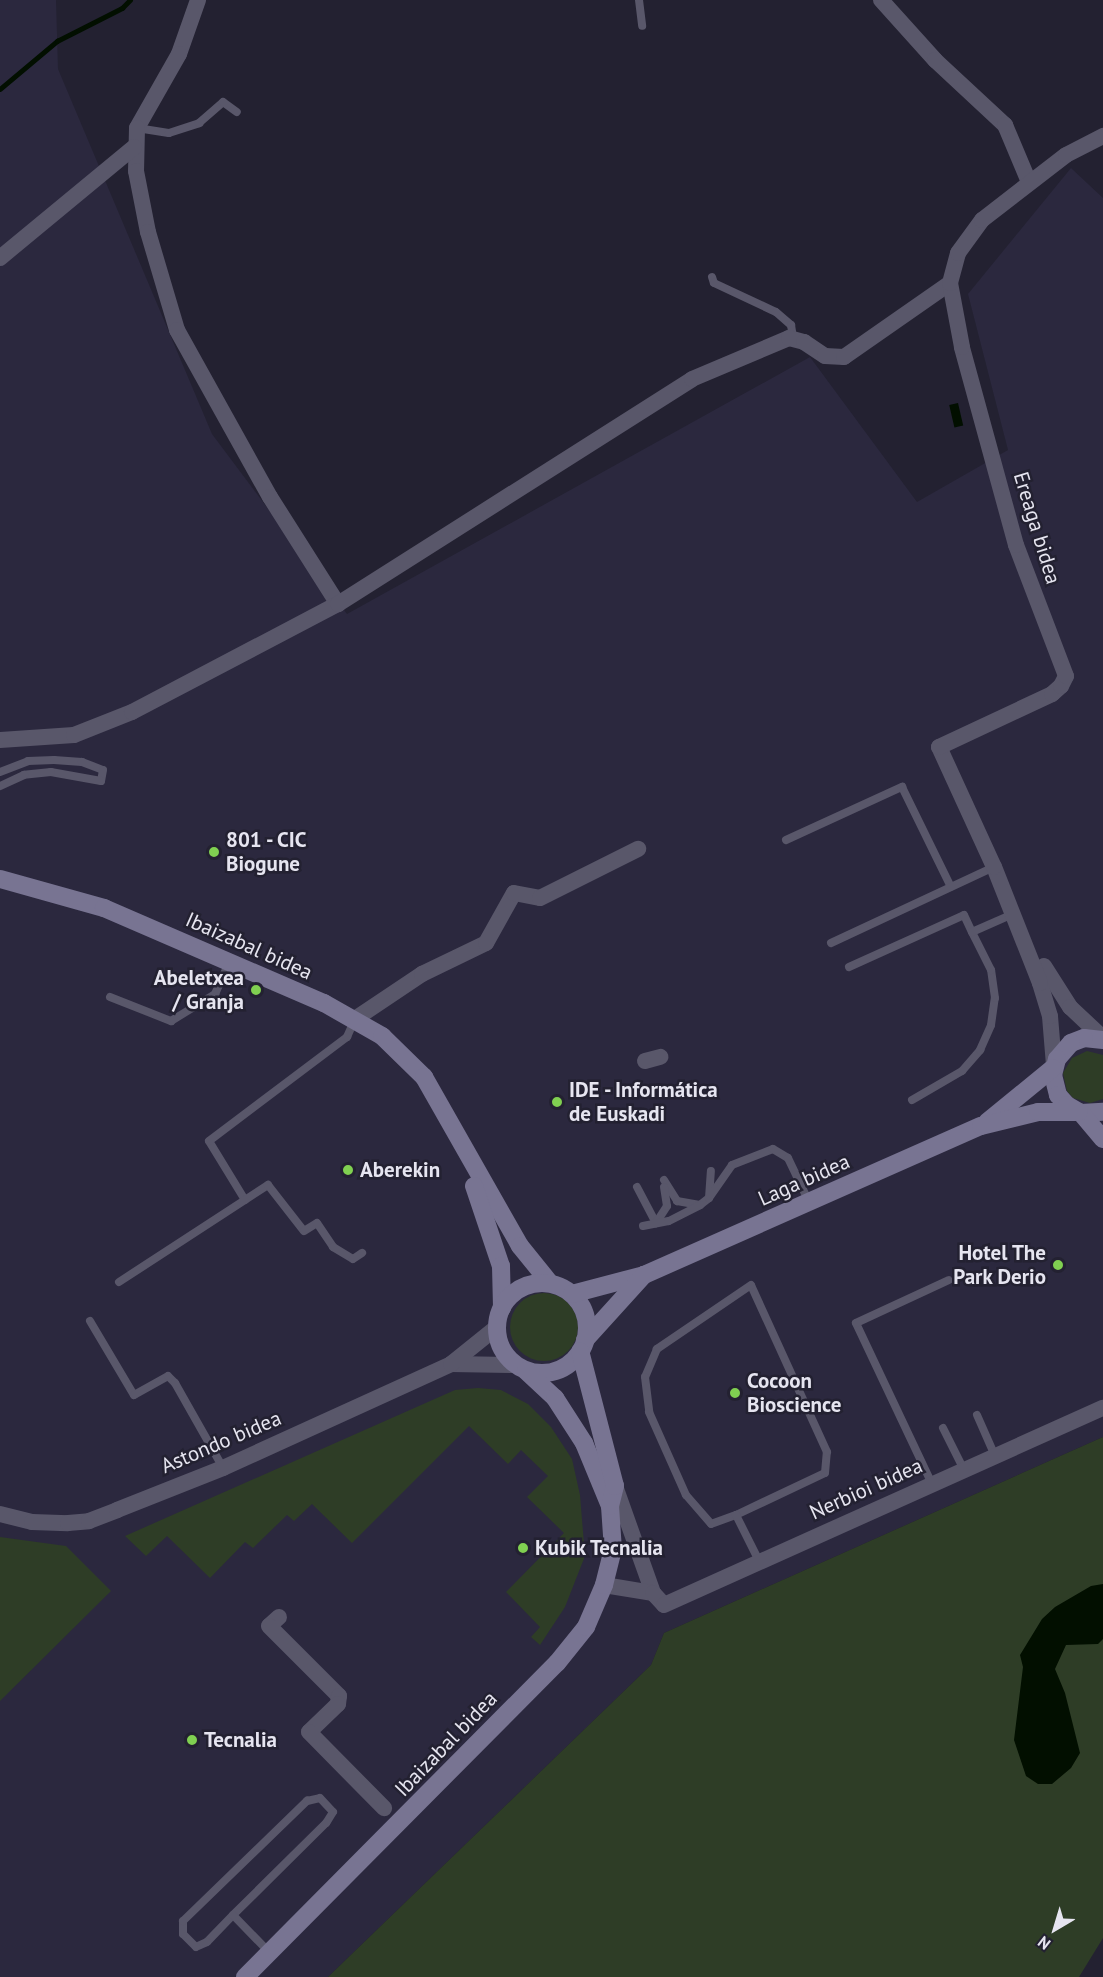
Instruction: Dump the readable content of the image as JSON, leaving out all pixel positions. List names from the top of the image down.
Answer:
{
  "streets": {
    "street": [
      "Ereaga bidea",
      "Ibaizabal bidea",
      "Laga bidea",
      "Astondo bidea",
      "Nerbioi bidea"
    ]
  },
  "crossings": [
    ["Ereaga bidea", "Laga bidea"],
    ["Ibaizabal bidea", "Laga bidea"],
    ["Ibaizabal bidea", "Astondo bidea"],
    ["Laga bidea", "Astondo bidea"]
  ],
  "places": [
    "801 - CIC Biogune",
    "Abeletxea / Granja",
    "IDE - Informática de Euskadi",
    "Aberekin",
    "Hotel The Park Derio",
    "Cocoon Bioscience",
    "Kubik Tecnalia",
    "Tecnalia"
  ],
  "north": "bottom left"
}
